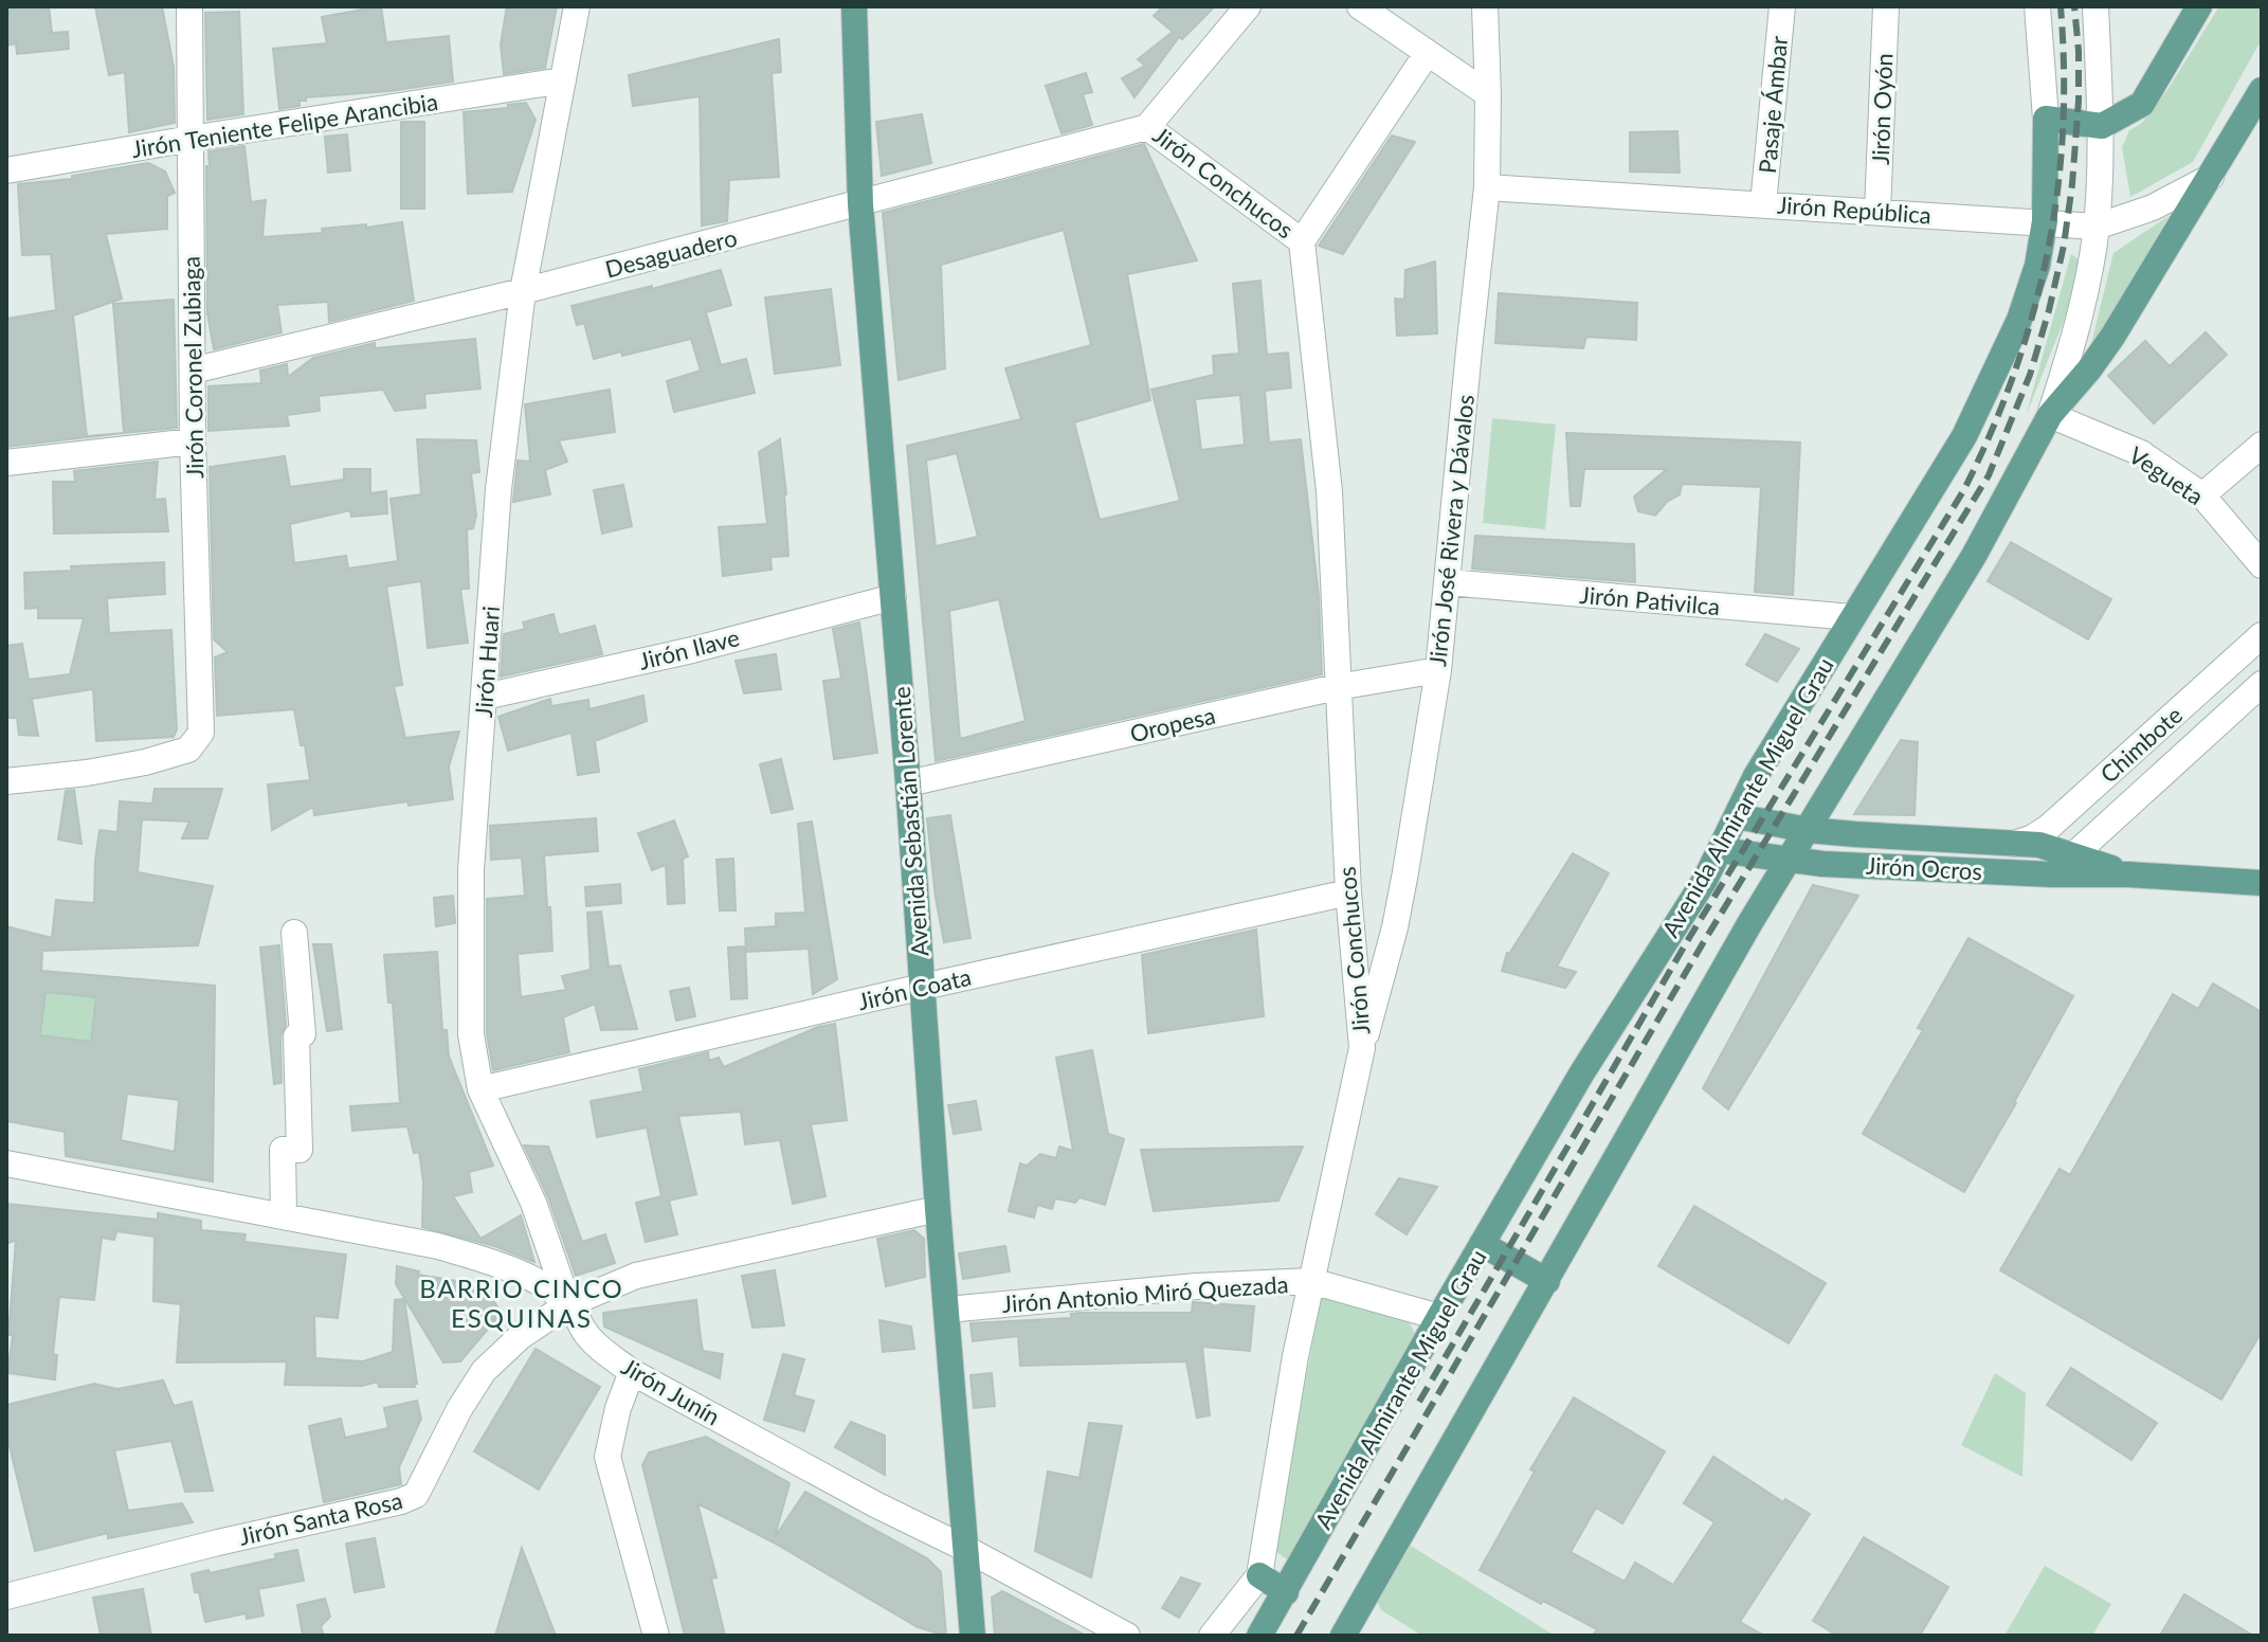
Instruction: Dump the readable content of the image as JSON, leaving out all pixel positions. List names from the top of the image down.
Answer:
{
  "streets": {
    "main road": ["Avenida Almirante Miguel Grau", "Avenida Sebastián Lorente", "Jirón Ocros"],
    "street": [
      "Pasaje Ámbar",
      "Jirón Oyón",
      "Jirón Teniente Felipe Arancibia",
      "Jirón Conchucos",
      "Jirón República",
      "Desaguadero",
      "Jirón Coronel Zubiaga",
      "Vegueta",
      "Jirón José Rivera y Dávalos",
      "Jirón Pativilca",
      "Jirón Ilave",
      "Jirón Huari",
      "Oropesa",
      "Chimbote",
      "Jirón Coata",
      "Jirón Antonio Miró Quezada",
      "Jirón Junín",
      "Jirón Santa Rosa"
    ]
  },
  "crossings": [
    ["Pasaje Ámbar", "Jirón República"],
    ["Jirón Oyón", "Jirón República"],
    ["Jirón Teniente Felipe Arancibia", "Jirón Coronel Zubiaga"],
    ["Jirón Teniente Felipe Arancibia", "Jirón Huari"],
    ["Jirón Conchucos", "Desaguadero"],
    ["Jirón Conchucos", "Jirón José Rivera y Dávalos"],
    ["Jirón Conchucos", "Oropesa"],
    ["Jirón Conchucos", "Jirón Coata"],
    ["Jirón Conchucos", "Jirón Antonio Miró Quezada"],
    ["Jirón República", "Jirón José Rivera y Dávalos"],
    ["Jirón República", "Avenida Almirante Miguel Grau"],
    ["Desaguadero", "Jirón Coronel Zubiaga"],
    ["Desaguadero", "Jirón Huari"],
    ["Desaguadero", "Avenida Sebastián Lorente"],
    ["Jirón José Rivera y Dávalos", "Jirón Pativilca"],
    ["Jirón José Rivera y Dávalos", "Oropesa"],
    ["Jirón Pativilca", "Avenida Almirante Miguel Grau"],
    ["Jirón Ilave", "Jirón Huari"],
    ["Jirón Ilave", "Avenida Sebastián Lorente"],
    ["Jirón Huari", "Jirón Coata"],
    ["Jirón Huari", "Jirón Junín"],
    ["Jirón Huari", "Jirón Santa Rosa"],
    ["Oropesa", "Avenida Sebastián Lorente"],
    ["Chimbote", "Jirón Ocros"],
    ["Avenida Almirante Miguel Grau", "Jirón Ocros"],
    ["Avenida Almirante Miguel Grau", "Jirón Antonio Miró Quezada"],
    ["Avenida Sebastián Lorente", "Jirón Coata"],
    ["Avenida Sebastián Lorente", "Jirón Antonio Miró Quezada"],
    ["Avenida Sebastián Lorente", "Jirón Junín"],
    ["Avenida Sebastián Lorente", "Jirón Santa Rosa"],
    ["Jirón Junín", "Jirón Santa Rosa"]
  ],
  "districts": ["BARRIO CINCO ESQUINAS"]
}
